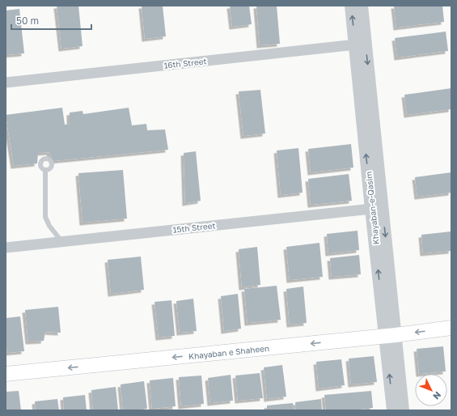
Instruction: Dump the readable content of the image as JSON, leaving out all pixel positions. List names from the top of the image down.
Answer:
{
  "streets": {
    "main road": ["Khayaban e Shaheen"],
    "street": ["16th Street", "Khayaban-e-Qasim", "15th Street"]
  },
  "crossings": [
    ["16th Street", "Khayaban-e-Qasim"],
    ["Khayaban-e-Qasim", "15th Street"],
    ["Khayaban-e-Qasim", "Khayaban e Shaheen"]
  ],
  "one_way": ["Khayaban e Shaheen"],
  "scale_bar": "50 m",
  "north": "bottom right"
}
